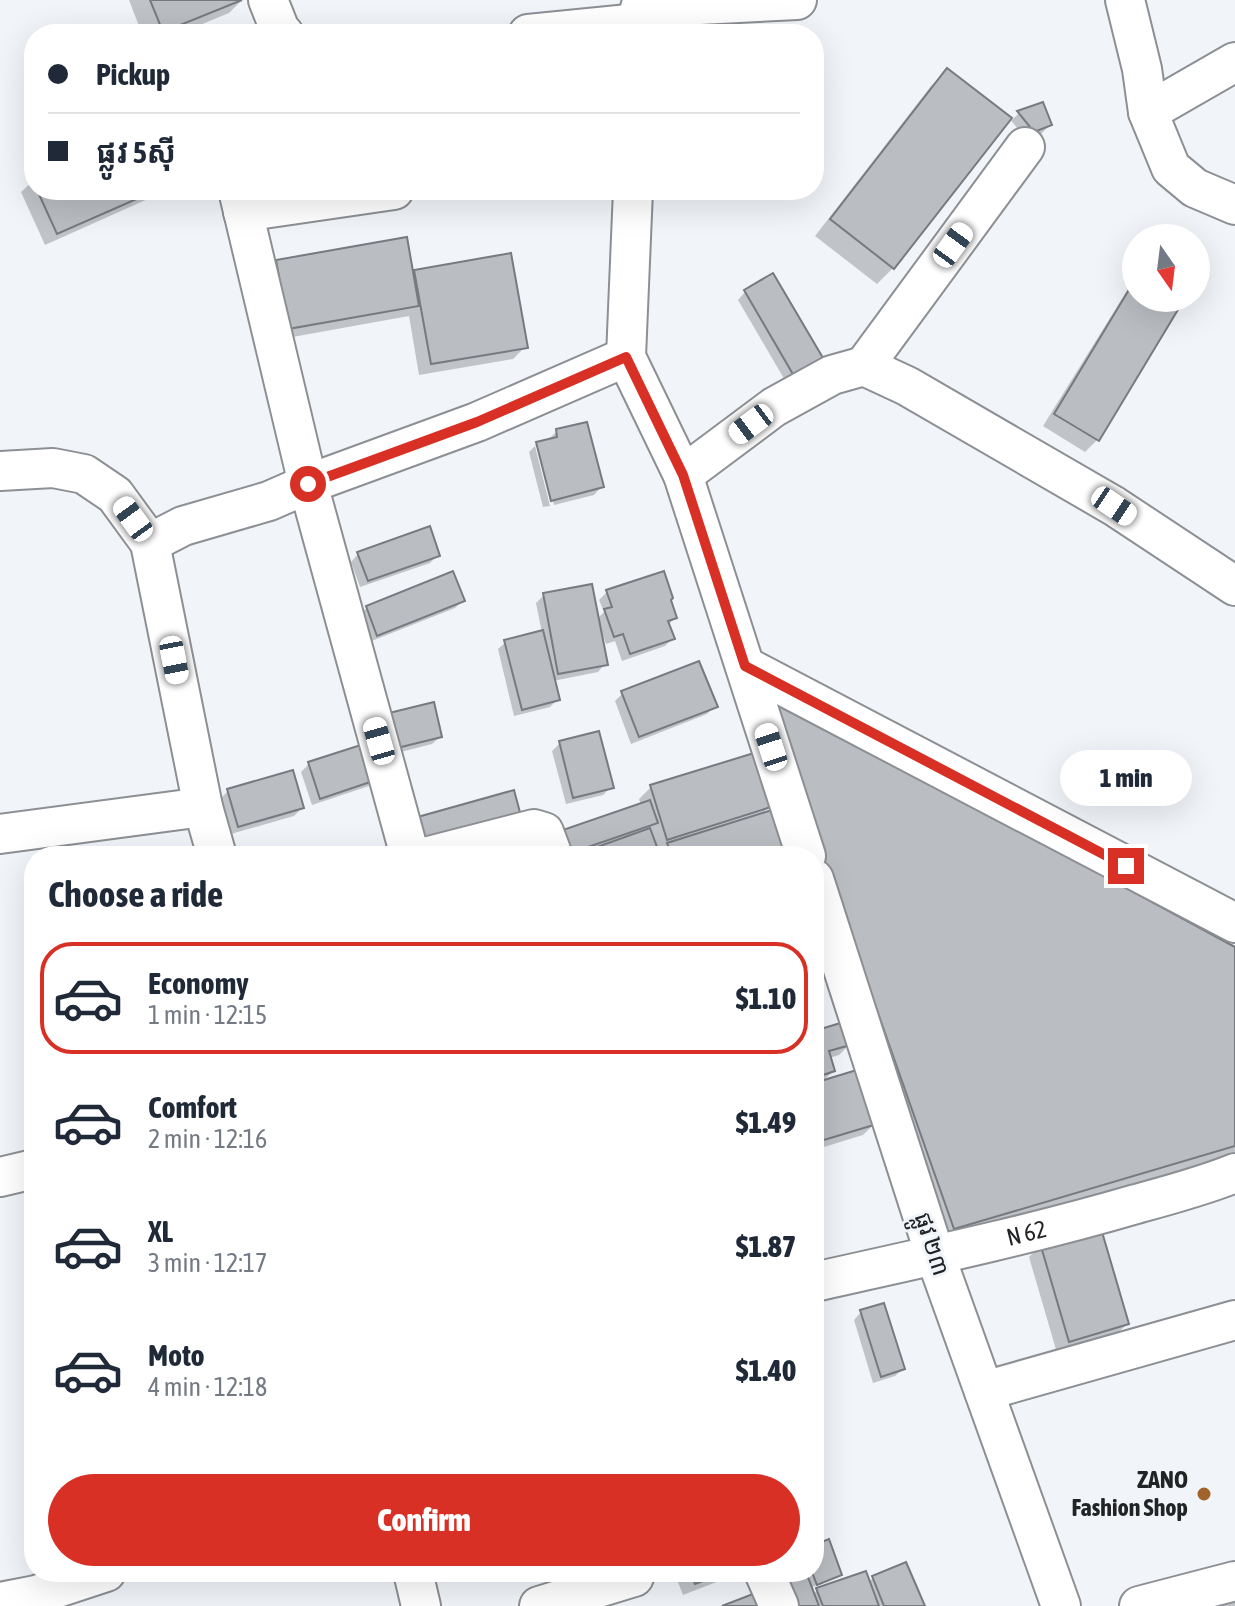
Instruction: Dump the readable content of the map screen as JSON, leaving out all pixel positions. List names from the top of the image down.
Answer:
{
  "streets": {
    "street": ["N 62", "ផ្លូវ ២៣"]
  },
  "crossings": [
    ["N 62", "ផ្លូវ ២៣"]
  ],
  "places": ["ZANO Fashion Shop"],
  "north": "bottom",
  "page": {
    "banner": ["Pickup", "ផ្លូវ 5ស៊ី"],
    "bubble": "1 min",
    "heading": "Choose a ride",
    "list": [
      {
        "name": "Economy",
        "note": "1 min · 12:15",
        "value": "$1.10"
      },
      {
        "name": "Comfort",
        "note": "2 min · 12:16",
        "value": "$1.49"
      },
      {
        "name": "XL",
        "note": "3 min · 12:17",
        "value": "$1.87"
      },
      {
        "name": "Moto",
        "note": "4 min · 12:18",
        "value": "$1.40"
      }
    ],
    "buttons": "Confirm"
  }
}
